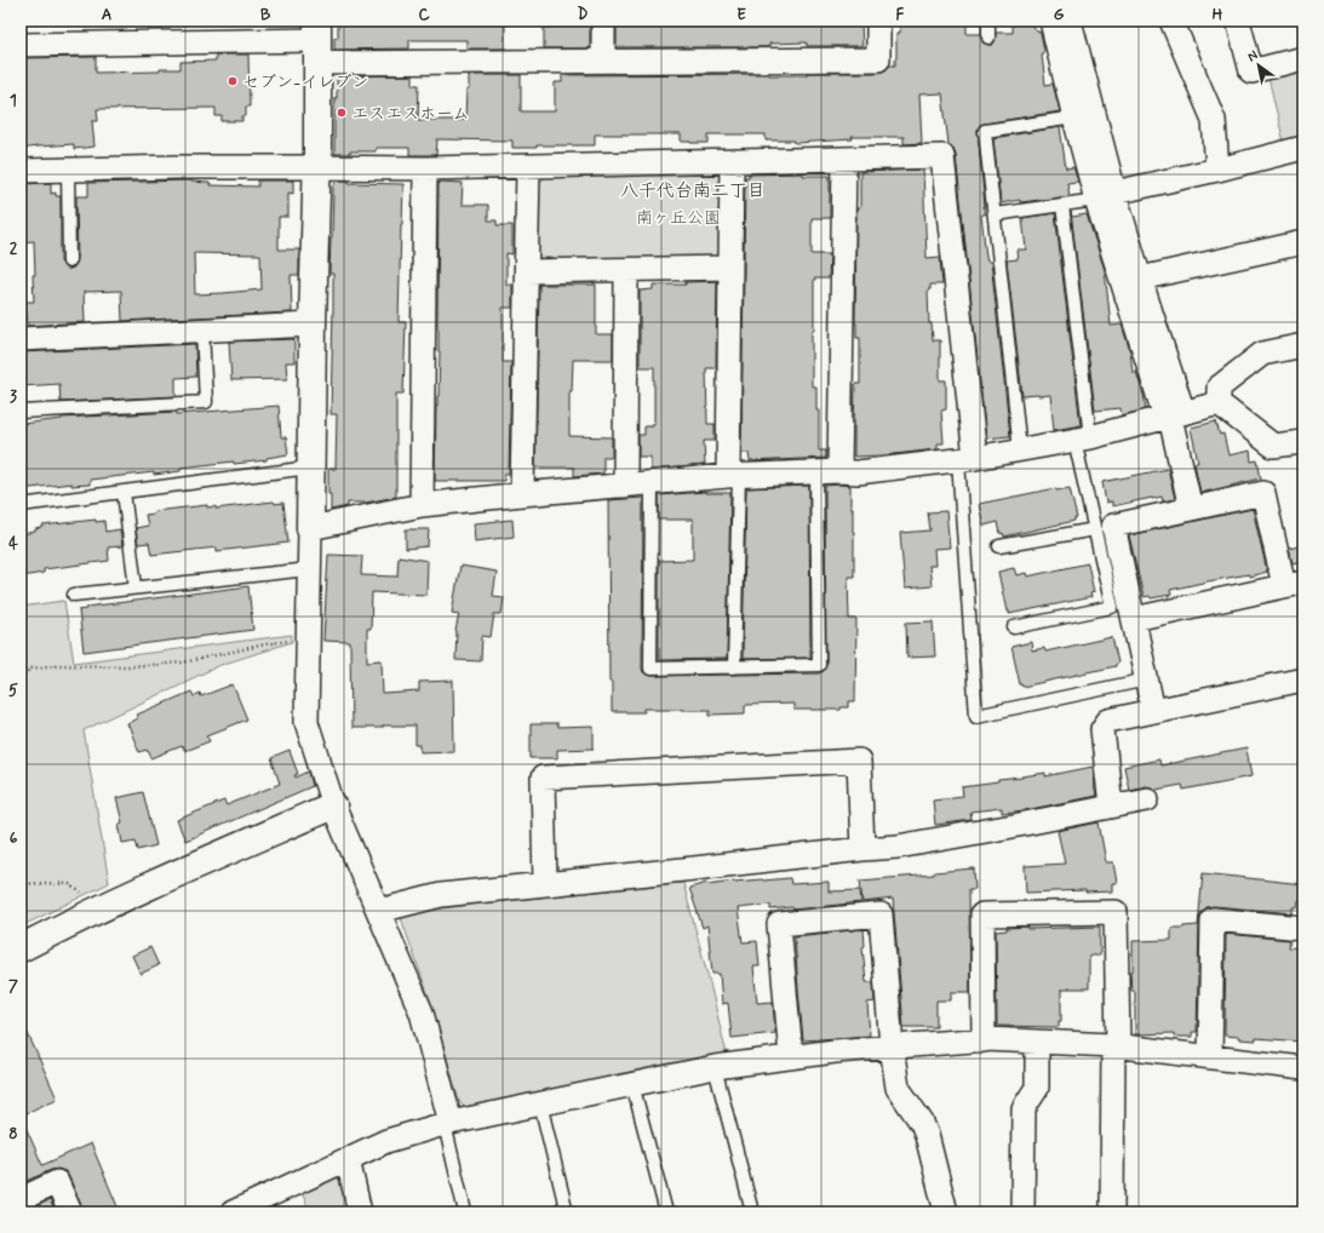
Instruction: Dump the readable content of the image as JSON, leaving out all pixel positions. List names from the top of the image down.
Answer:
{
  "districts": ["八千代台南二丁目"],
  "parks": ["南ヶ丘公園"],
  "places": ["セブン-イレブン", "エスエスホーム"],
  "north": "top left",
  "grid": {
    "columns": [
      "A",
      "B",
      "C",
      "D",
      "E",
      "F",
      "G",
      "H"
    ],
    "rows": [
      "1",
      "2",
      "3",
      "4",
      "5",
      "6",
      "7",
      "8"
    ]
  }
}
